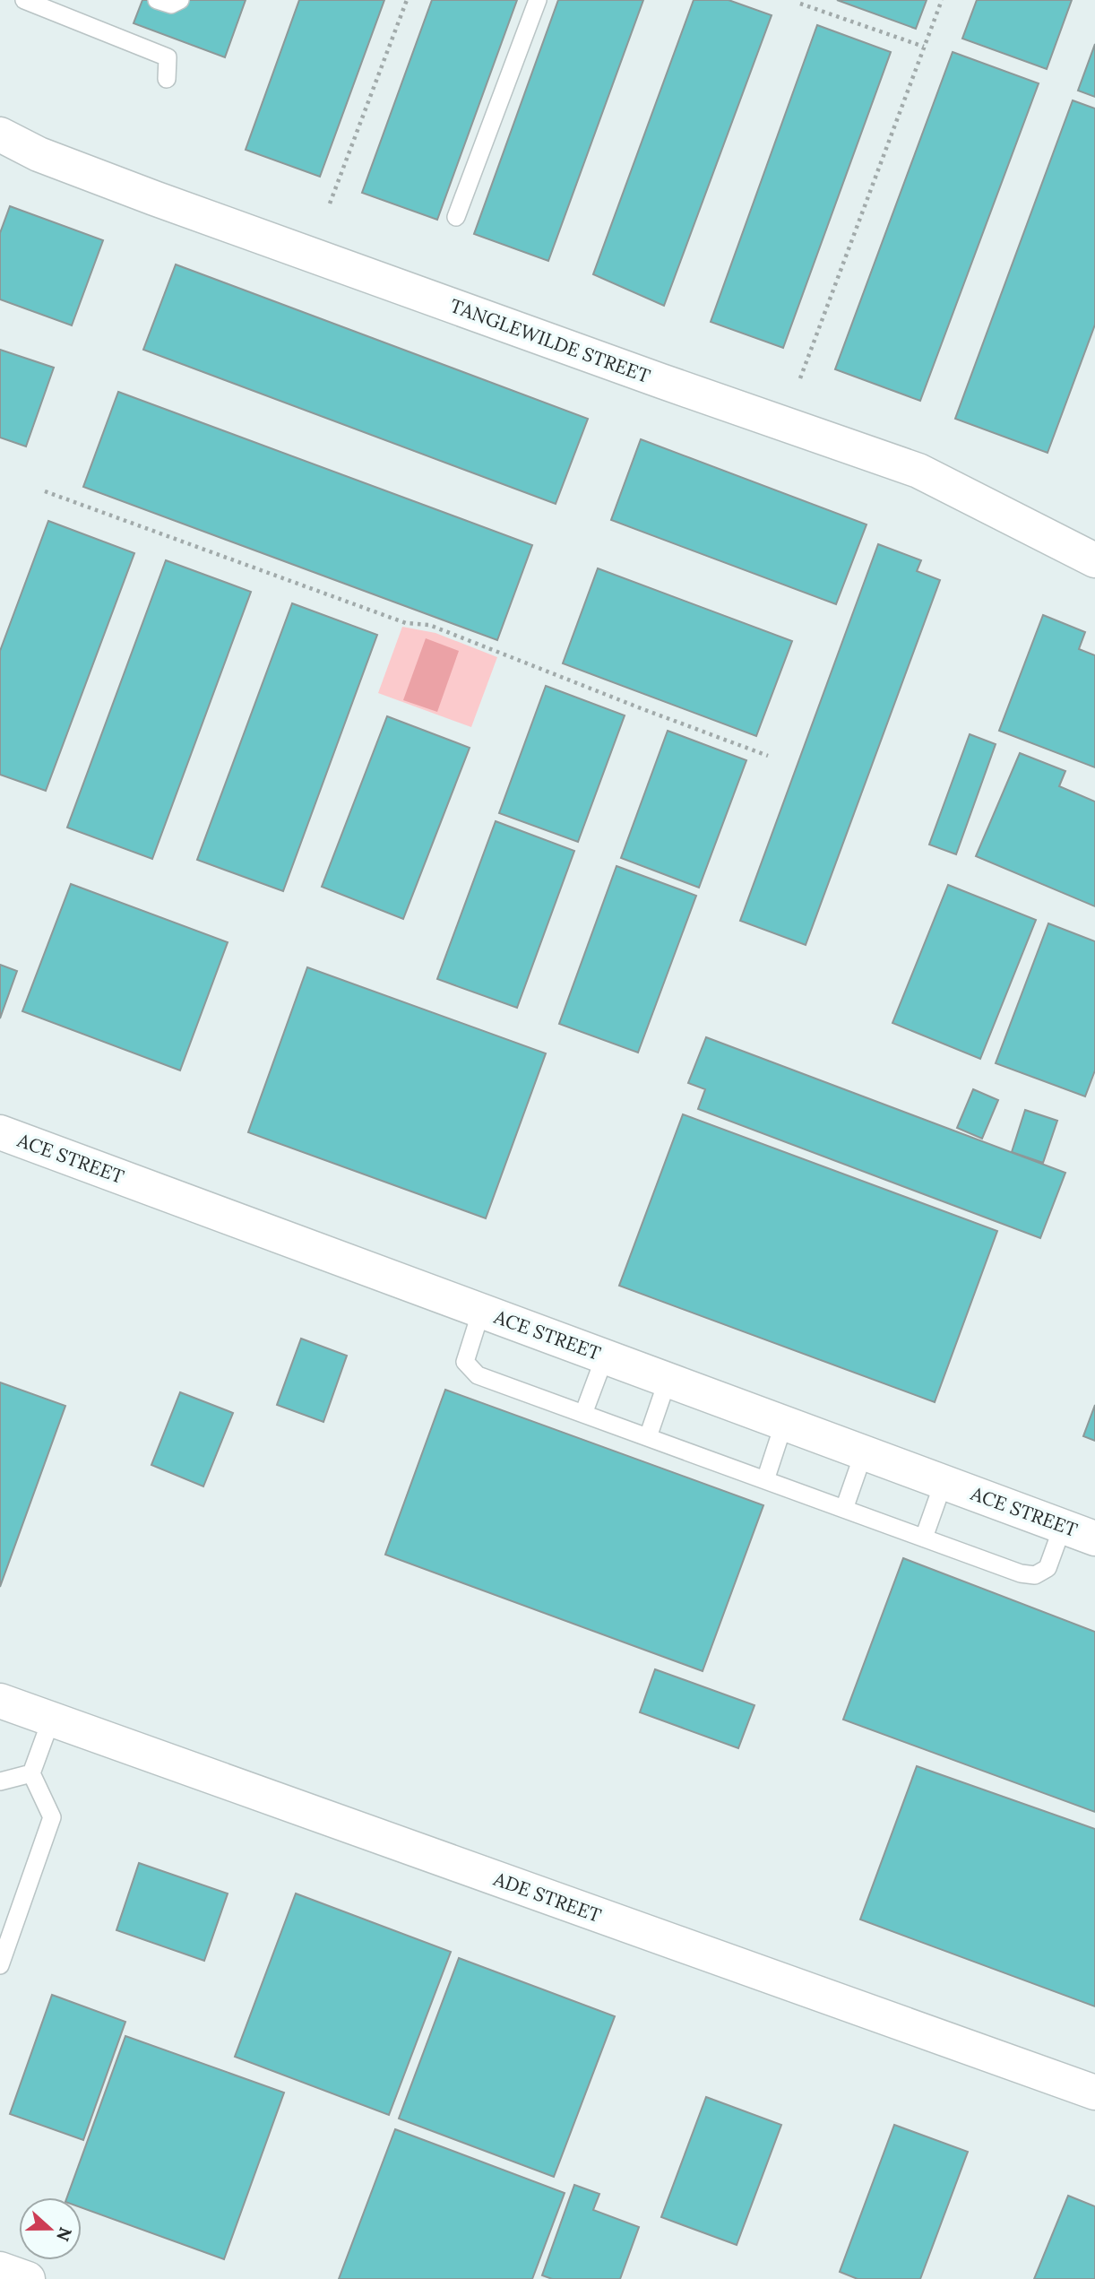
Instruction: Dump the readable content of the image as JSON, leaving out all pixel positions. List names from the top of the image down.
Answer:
{
  "streets": {
    "street": ["TANGLEWILDE STREET", "ACE STREET", "ADE STREET"]
  },
  "north": "right"
}
